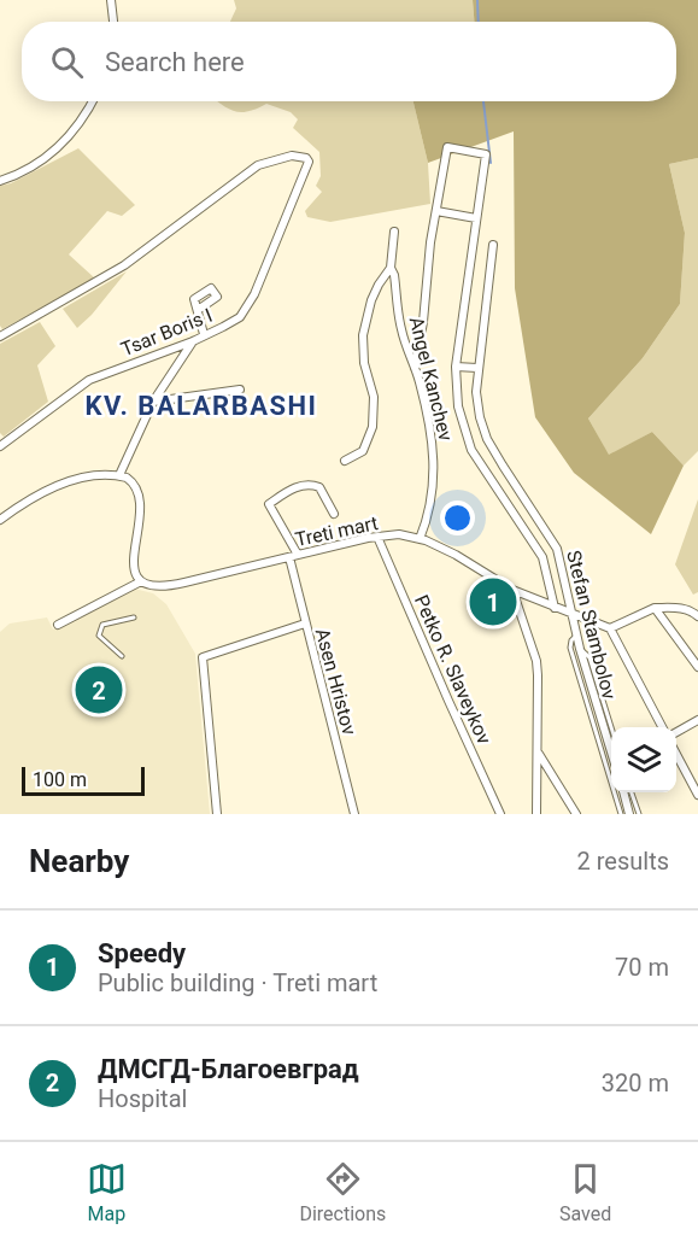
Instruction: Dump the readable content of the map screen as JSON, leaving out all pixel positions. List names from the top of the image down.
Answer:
{
  "streets": {
    "street": [
      "Tsar Boris I",
      "Angel Kanchev",
      "Treti mart",
      "Stefan Stambolov",
      "Petko R. Slaveykov",
      "Asen Hristov"
    ]
  },
  "crossings": [
    ["Angel Kanchev", "Treti mart"],
    ["Treti mart", "Stefan Stambolov"],
    ["Treti mart", "Petko R. Slaveykov"],
    ["Treti mart", "Asen Hristov"]
  ],
  "districts": ["KV. BALARBASHI"],
  "scale_bar": "100 m",
  "page": {
    "search": "Search here",
    "pins": ["1", "2"],
    "scale": "100 m",
    "heading": ["Nearby", "2 results"],
    "list": [
      {
        "mark": "1",
        "name": "Speedy",
        "note": "Public building · Treti mart",
        "value": "70 m"
      },
      {
        "mark": "2",
        "name": "ДМСГД-Благоевград",
        "note": "Hospital",
        "value": "320 m"
      }
    ],
    "nav": ["Map", "Directions", "Saved"]
  }
}
